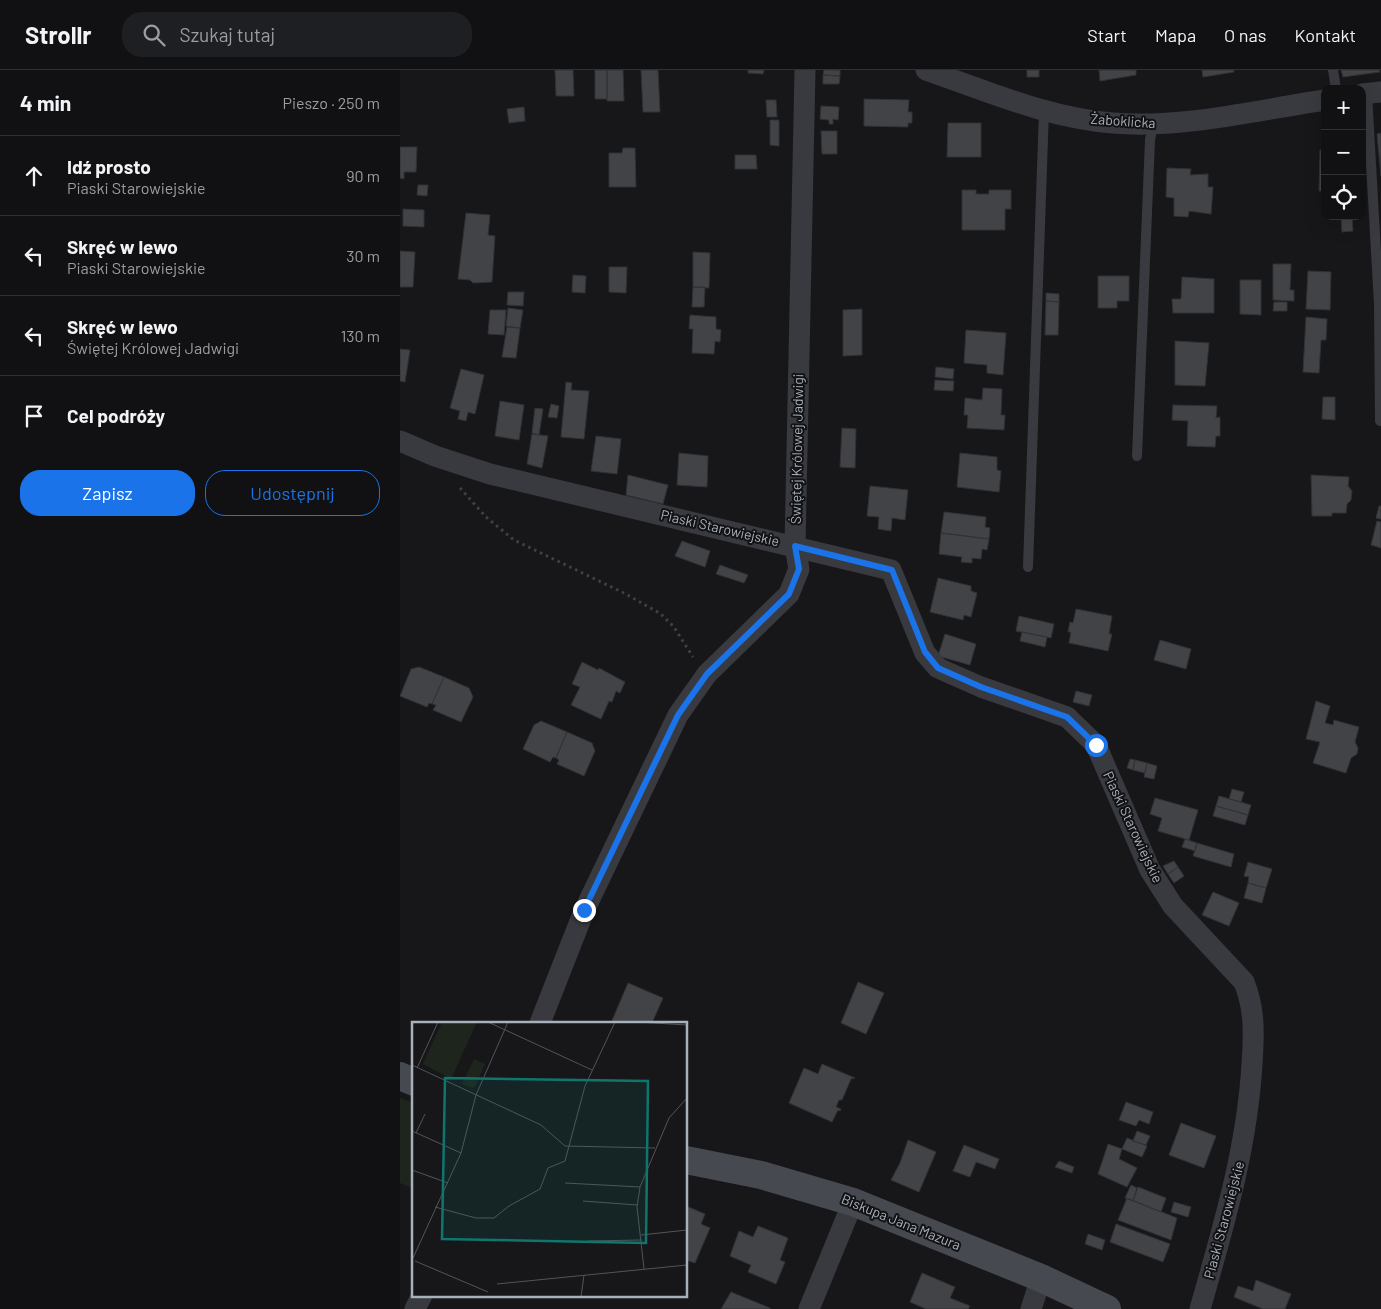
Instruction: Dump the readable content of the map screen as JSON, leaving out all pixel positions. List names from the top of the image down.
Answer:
{
  "streets": {
    "street": [
      "Żaboklicka",
      "Świętej Królowej Jadwigi",
      "Piaski Starowiejskie",
      "Biskupa Jana Mazura"
    ]
  },
  "crossings": [
    ["Świętej Królowej Jadwigi", "Piaski Starowiejskie"]
  ],
  "page": {
    "header": "Strollr",
    "search": "Szukaj tutaj",
    "nav": [
      "Start",
      "Mapa",
      "O nas",
      "Kontakt"
    ],
    "heading": ["4 min", "Pieszo · 250 m"],
    "map_buttons": ["+", "−"],
    "list": [
      ["Idź prosto", "Piaski Starowiejskie", "90 m"],
      ["Skręć w lewo", "Piaski Starowiejskie", "30 m"],
      ["Skręć w lewo", "Świętej Królowej Jadwigi", "130 m"],
      "Cel podróży"
    ],
    "buttons": ["Zapisz", "Udostępnij"]
  }
}
